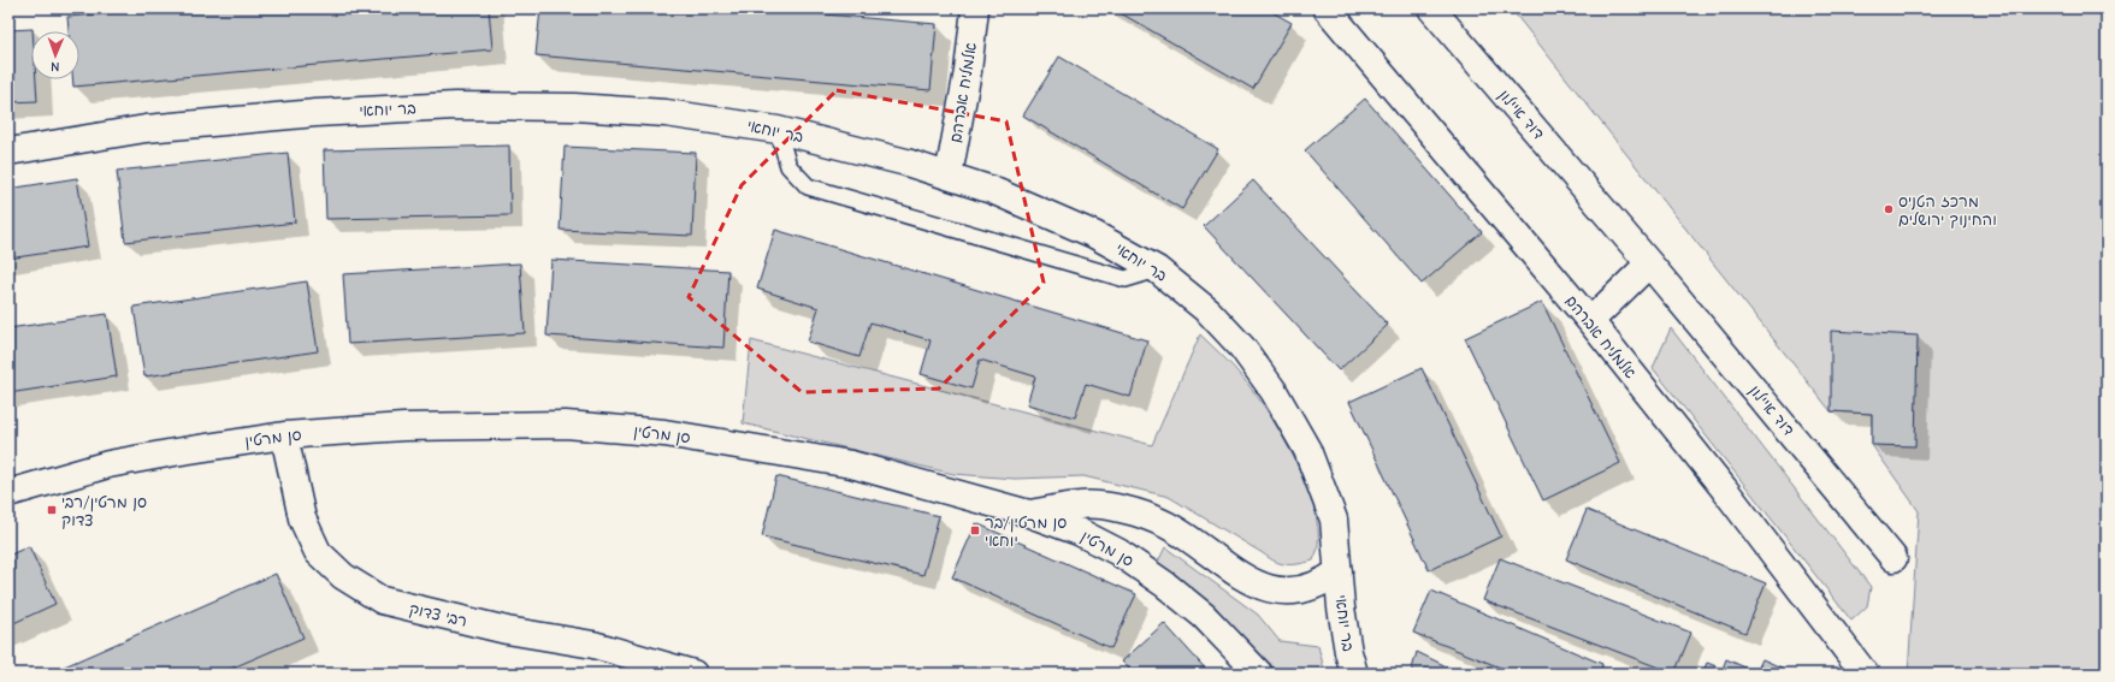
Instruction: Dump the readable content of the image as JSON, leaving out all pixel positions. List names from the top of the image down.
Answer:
{
  "streets": {
    "street": [
      "אלמליח אברהם",
      "בר יוחאי",
      "דוד איילון",
      "סן מרטין",
      "רבי צדוק"
    ]
  },
  "crossings": [
    ["אלמליח אברהם", "בר יוחאי"],
    ["בר יוחאי", "סן מרטין"],
    ["סן מרטין", "רבי צדוק"]
  ],
  "places": {
    "other": ["מרכז הטניס והחינוך ירושלים"],
    "transit": ["סן מרטין/רבי צדוק", "סן מרטין/בר יוחאי"]
  },
  "north": "bottom"
}
